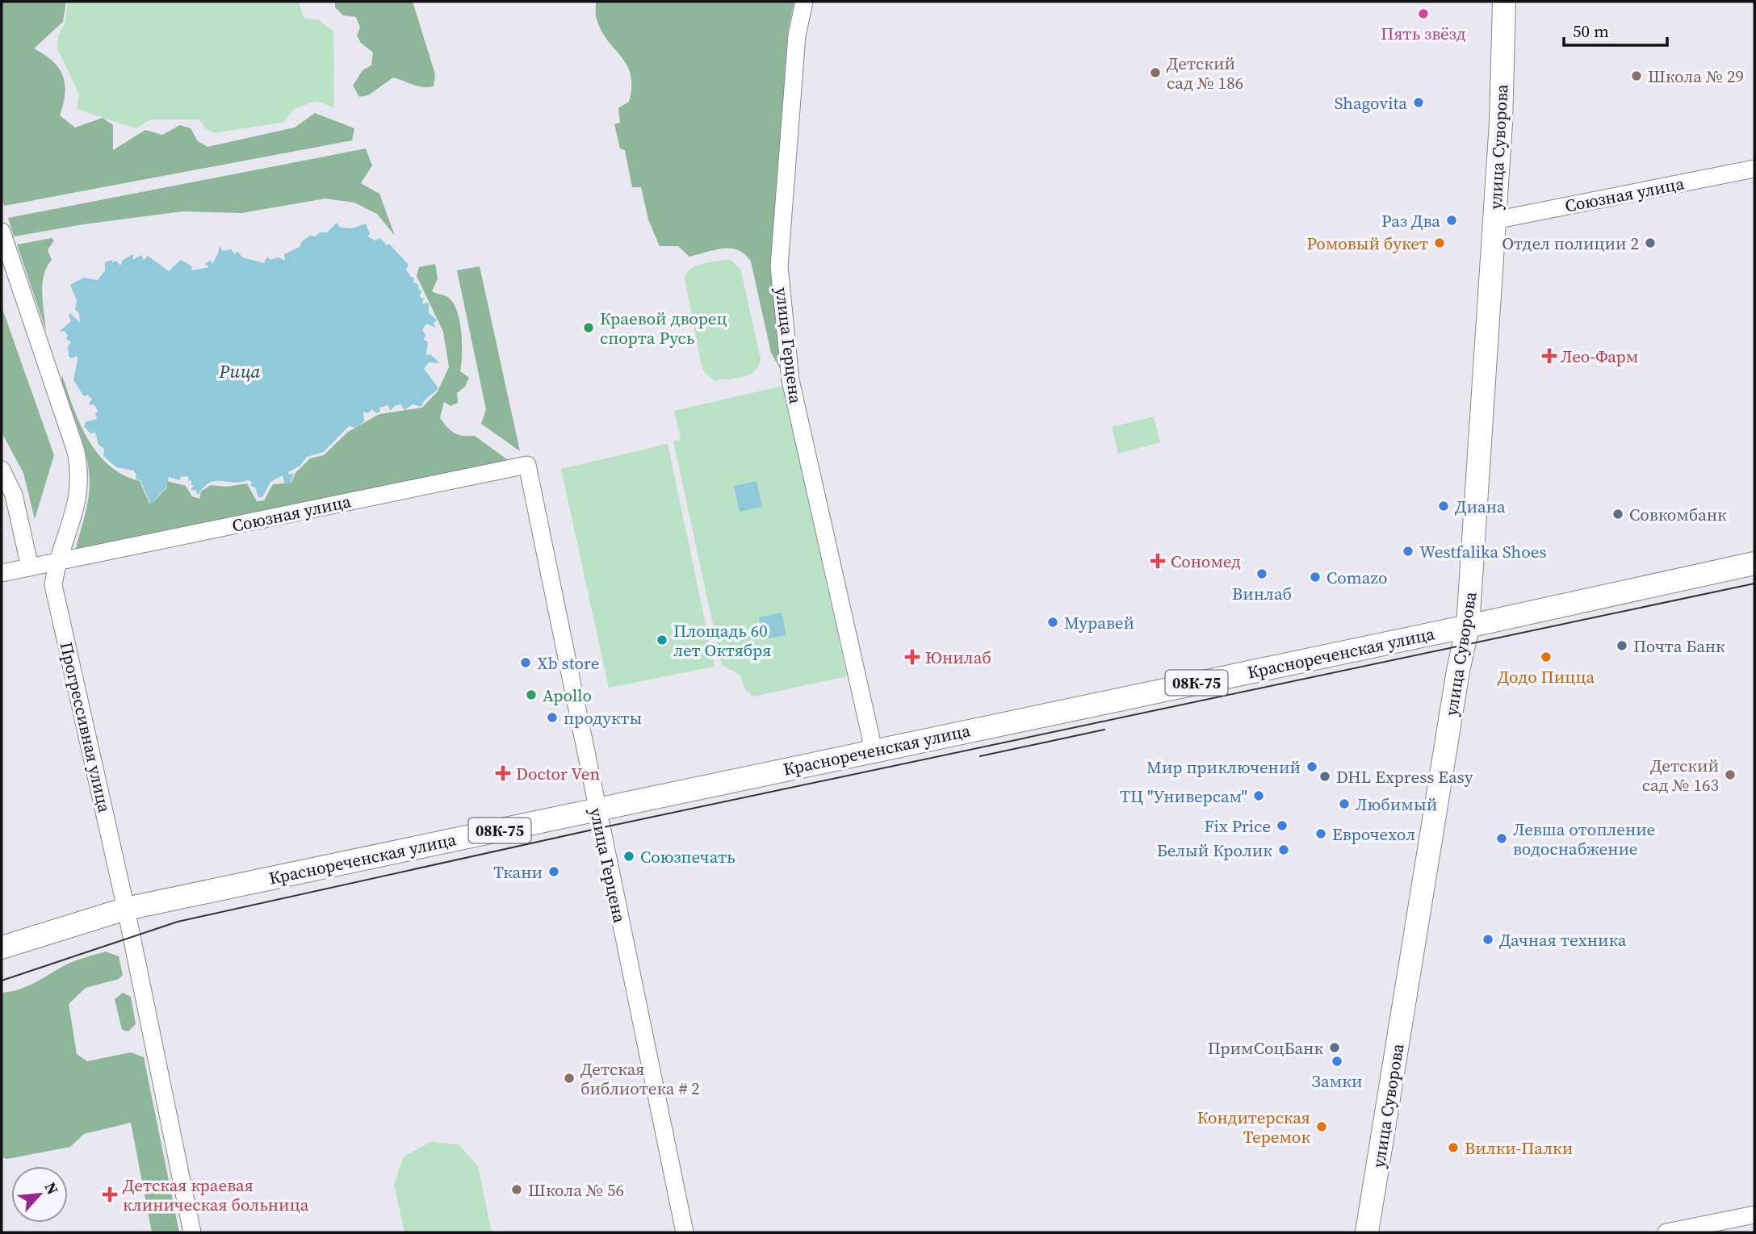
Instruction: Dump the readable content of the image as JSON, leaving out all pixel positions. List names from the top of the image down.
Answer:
{
  "streets": {
    "main road": ["улица Суворова", "Краснореченская улица", "08К-75"],
    "street": ["Союзная улица", "улица Герцена", "Прогрессивная улица"]
  },
  "crossings": [
    ["улица Суворова", "Союзная улица"],
    ["улица Суворова", "Краснореченская улица"],
    ["Союзная улица", "улица Герцена"],
    ["Союзная улица", "Прогрессивная улица"],
    ["улица Герцена", "Краснореченская улица"],
    ["Краснореченская улица", "Прогрессивная улица"]
  ],
  "water": ["Рица"],
  "places": {
    "other": [
      "Пять звёзд",
      "Детский сад № 186",
      "Школа № 29",
      "Shagovita",
      "Раз Два",
      "Ромовый букет",
      "Отдел полиции 2",
      "Краевой дворец спорта Русь",
      "Диана",
      "Совкомбанк",
      "Westfalika Shoes",
      "Винлаб",
      "Comazo",
      "Муравей",
      "Площадь 60 лет Октября",
      "Почта Банк",
      "Додо Пицца",
      "Xb store",
      "Apollo",
      "продукты",
      "Мир приключений",
      "Детский сад № 163",
      "DHL Express Easy",
      "ТЦ \"Универсам\"",
      "Любимый",
      "Fix Price",
      "Еврочехол",
      "Левша отопление водоснабжение",
      "Белый Кролик",
      "Союзпечать",
      "Ткани",
      "Дачная техника",
      "ПримСоцБанк",
      "Замки",
      "Детская библиотека # 2",
      "Кондитерская Теремок",
      "Вилки-Палки",
      "Школа № 56"
    ],
    "health": [
      "Лео-Фарм",
      "Сономед",
      "Юнилаб",
      "Doctor Ven",
      "Детская краевая клиническая больница"
    ]
  },
  "scale_bar": "50 m",
  "north": "top right"
}
